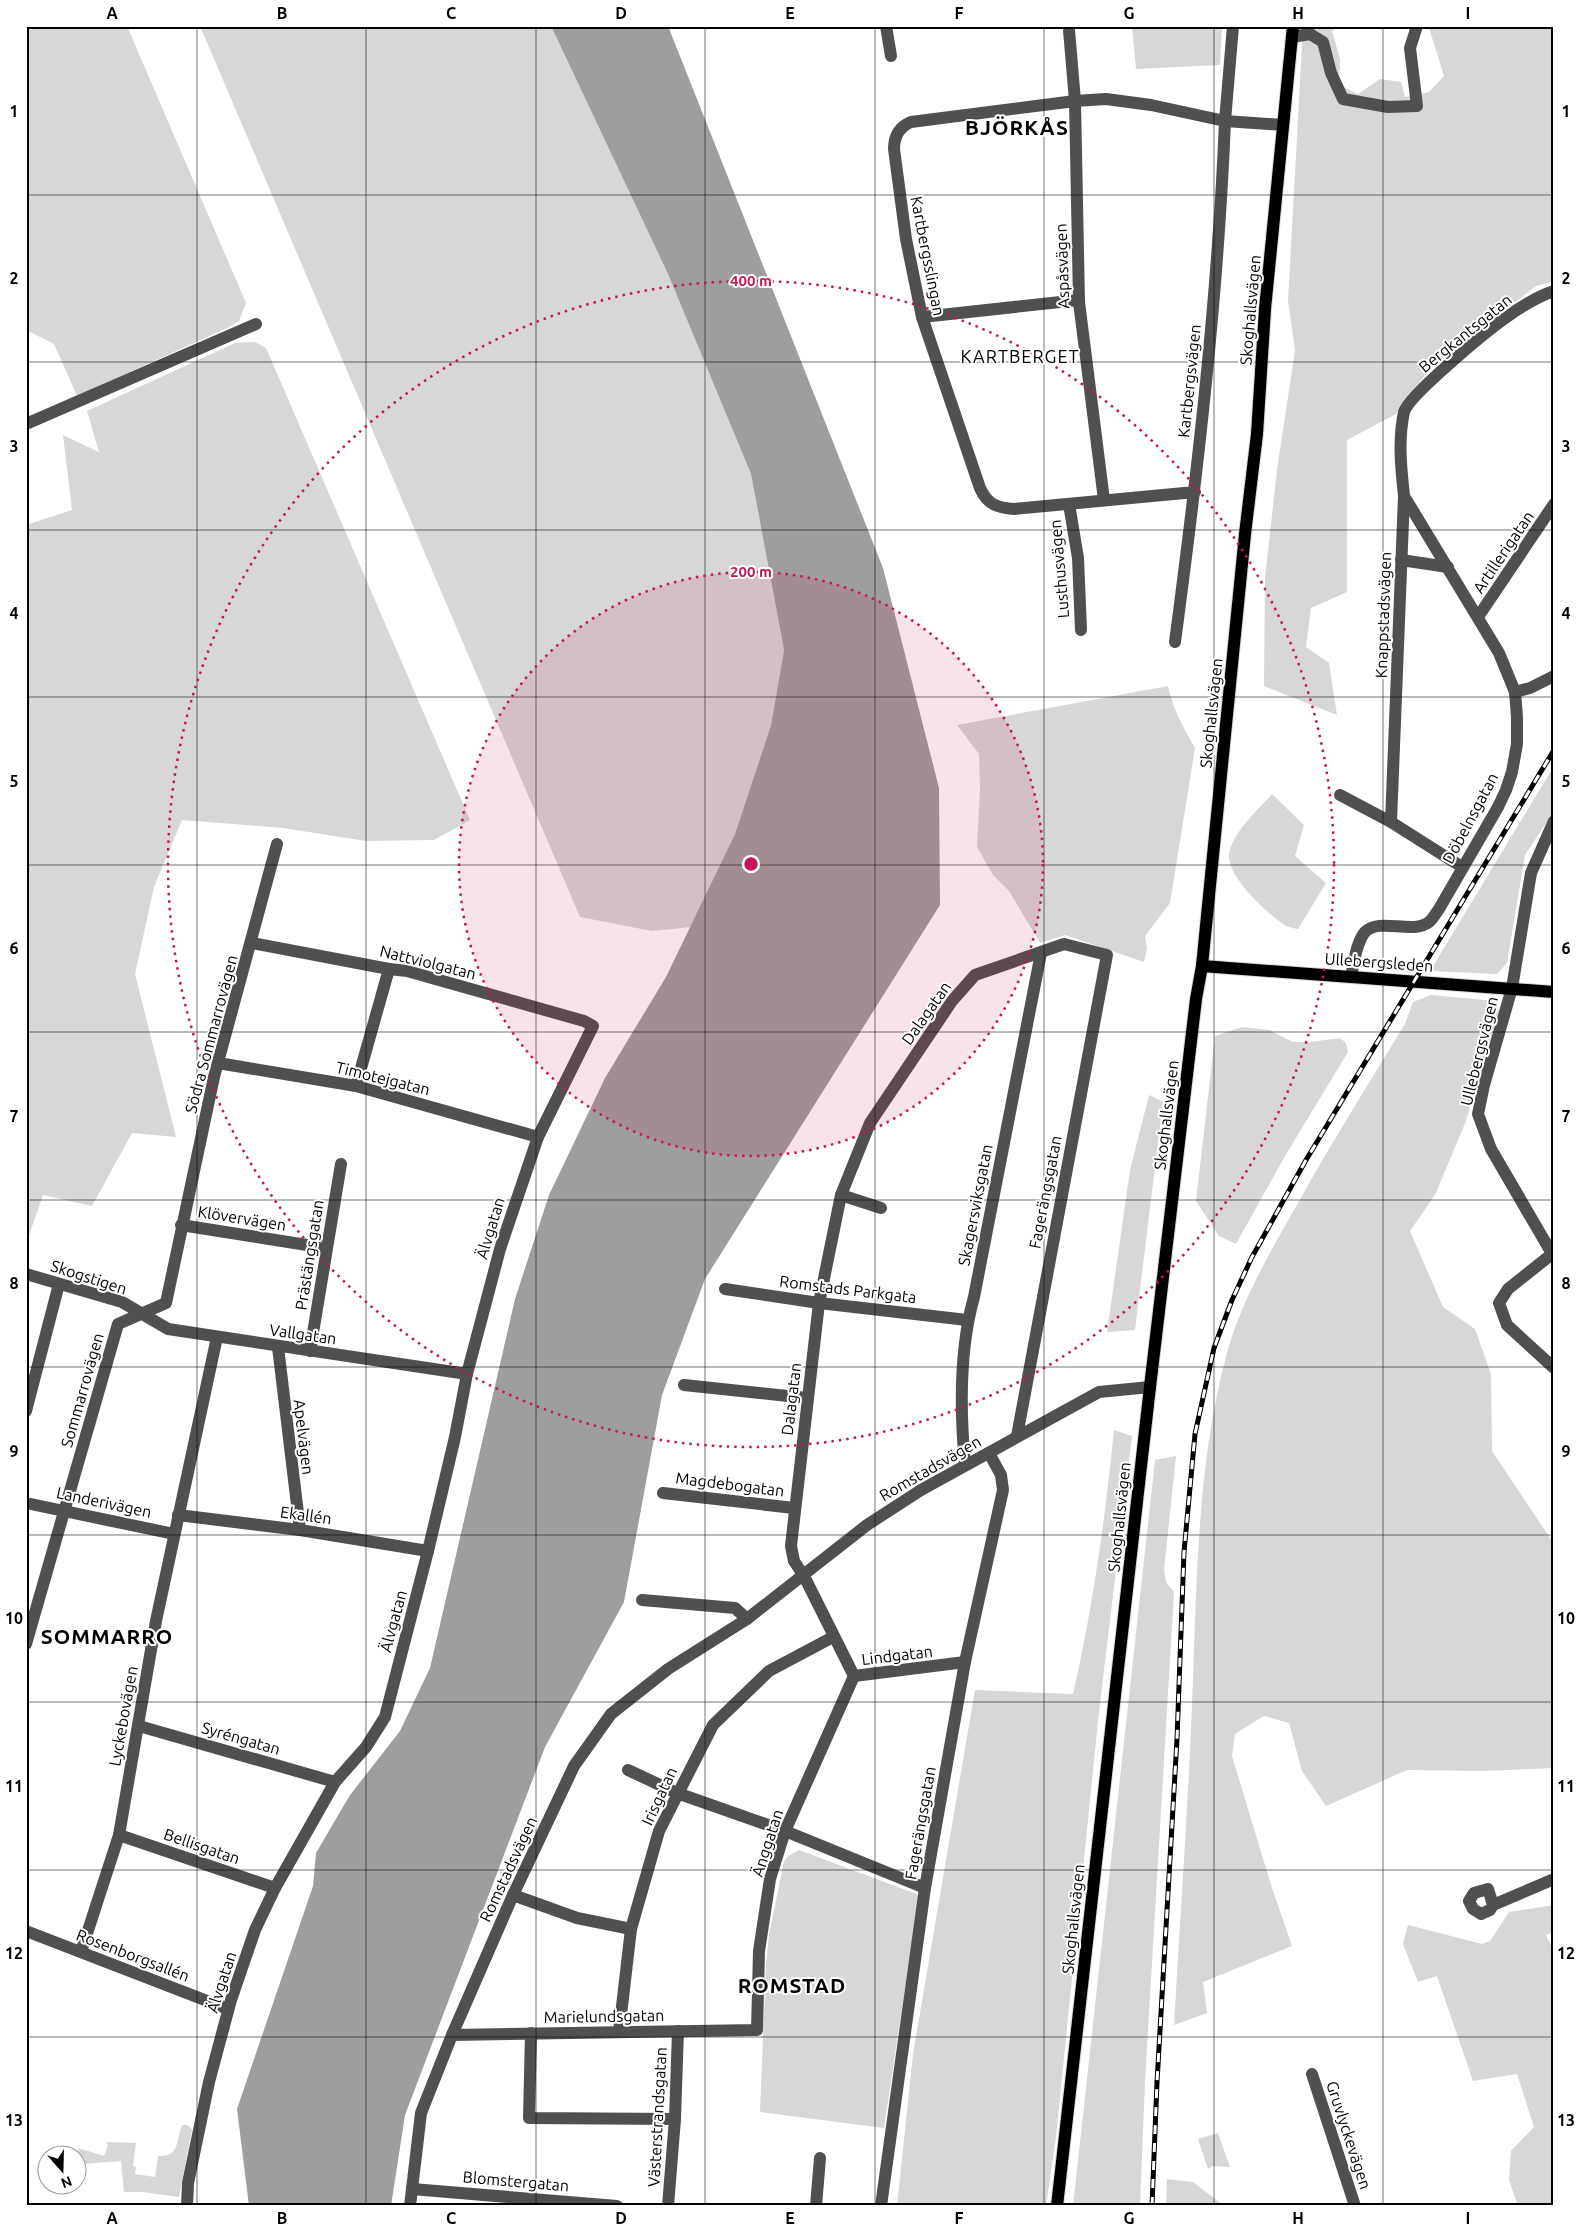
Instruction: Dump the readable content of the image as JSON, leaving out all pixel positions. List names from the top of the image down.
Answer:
{
  "streets": {
    "main road": ["Skoghallsvägen", "Ullebergsleden"],
    "street": [
      "Kartbergsslingan",
      "Aspåsvägen",
      "Bergkantsgatan",
      "Kartbergsvägen",
      "Artillerigatan",
      "Lusthusvägen",
      "Knappstadsvägen",
      "Döbelnsgatan",
      "Nattviolgatan",
      "Dalagatan",
      "Södra Sommarrovägen",
      "Ullebergsvägen",
      "Timotejgatan",
      "Fagerängsgatan",
      "Skagersviksgatan",
      "Klövervägen",
      "Älvgatan",
      "Prästängsgatan",
      "Skogstigen",
      "Romstads Parkgata",
      "Vallgatan",
      "Sommarrovägen",
      "Apelvägen",
      "Romstadsvägen",
      "Magdebogatan",
      "Landerivägen",
      "Ekallén",
      "Lindgatan",
      "Lyckebovägen",
      "Syréngatan",
      "Irisgatan",
      "Änggatan",
      "Bellisgatan",
      "Rosenborgsallén",
      "Marielundsgatan",
      "Västerstrandsgatan",
      "Gruvlyckevägen",
      "Blomstergatan"
    ]
  },
  "crossings": [
    ["Kartbergsslingan", "Aspåsvägen"],
    ["Kartbergsslingan", "Skoghallsvägen"],
    ["Kartbergsslingan", "Kartbergsvägen"],
    ["Kartbergsslingan", "Lusthusvägen"],
    ["Skoghallsvägen", "Ullebergsleden"],
    ["Skoghallsvägen", "Romstadsvägen"],
    ["Bergkantsgatan", "Knappstadsvägen"],
    ["Artillerigatan", "Döbelnsgatan"],
    ["Knappstadsvägen", "Döbelnsgatan"],
    ["Döbelnsgatan", "Ullebergsleden"],
    ["Nattviolgatan", "Södra Sommarrovägen"],
    ["Nattviolgatan", "Älvgatan"],
    ["Ullebergsleden", "Ullebergsvägen"],
    ["Dalagatan", "Fagerängsgatan"],
    ["Dalagatan", "Skagersviksgatan"],
    ["Dalagatan", "Romstads Parkgata"],
    ["Dalagatan", "Romstadsvägen"],
    ["Dalagatan", "Magdebogatan"],
    ["Dalagatan", "Lindgatan"],
    ["Södra Sommarrovägen", "Timotejgatan"],
    ["Södra Sommarrovägen", "Sommarrovägen"],
    ["Timotejgatan", "Älvgatan"],
    ["Fagerängsgatan", "Romstadsvägen"],
    ["Fagerängsgatan", "Lindgatan"],
    ["Skagersviksgatan", "Romstads Parkgata"],
    ["Skagersviksgatan", "Romstadsvägen"],
    ["Klövervägen", "Prästängsgatan"],
    ["Klövervägen", "Sommarrovägen"],
    ["Älvgatan", "Vallgatan"],
    ["Älvgatan", "Ekallén"],
    ["Älvgatan", "Syréngatan"],
    ["Älvgatan", "Bellisgatan"],
    ["Älvgatan", "Rosenborgsallén"],
    ["Prästängsgatan", "Vallgatan"],
    ["Skogstigen", "Vallgatan"],
    ["Skogstigen", "Sommarrovägen"],
    ["Vallgatan", "Sommarrovägen"],
    ["Vallgatan", "Apelvägen"],
    ["Vallgatan", "Lyckebovägen"],
    ["Sommarrovägen", "Landerivägen"],
    ["Apelvägen", "Ekallén"],
    ["Romstadsvägen", "Lindgatan"],
    ["Romstadsvägen", "Marielundsgatan"],
    ["Romstadsvägen", "Blomstergatan"],
    ["Landerivägen", "Lyckebovägen"],
    ["Ekallén", "Lyckebovägen"],
    ["Lindgatan", "Irisgatan"],
    ["Lindgatan", "Änggatan"],
    ["Lyckebovägen", "Syréngatan"],
    ["Lyckebovägen", "Bellisgatan"],
    ["Lyckebovägen", "Rosenborgsallén"],
    ["Irisgatan", "Marielundsgatan"],
    ["Änggatan", "Marielundsgatan"],
    ["Marielundsgatan", "Västerstrandsgatan"]
  ],
  "districts": [
    "BJÖRKÅS",
    "KARTBERGET",
    "SOMMARRO",
    "ROMSTAD"
  ],
  "north": "bottom",
  "grid": {
    "columns": [
      "A",
      "B",
      "C",
      "D",
      "E",
      "F",
      "G",
      "H",
      "I"
    ],
    "rows": [
      "1",
      "2",
      "3",
      "4",
      "5",
      "6",
      "7",
      "8",
      "9",
      "10",
      "11",
      "12",
      "13"
    ]
  },
  "rings": ["400 m", "200 m"]
}
